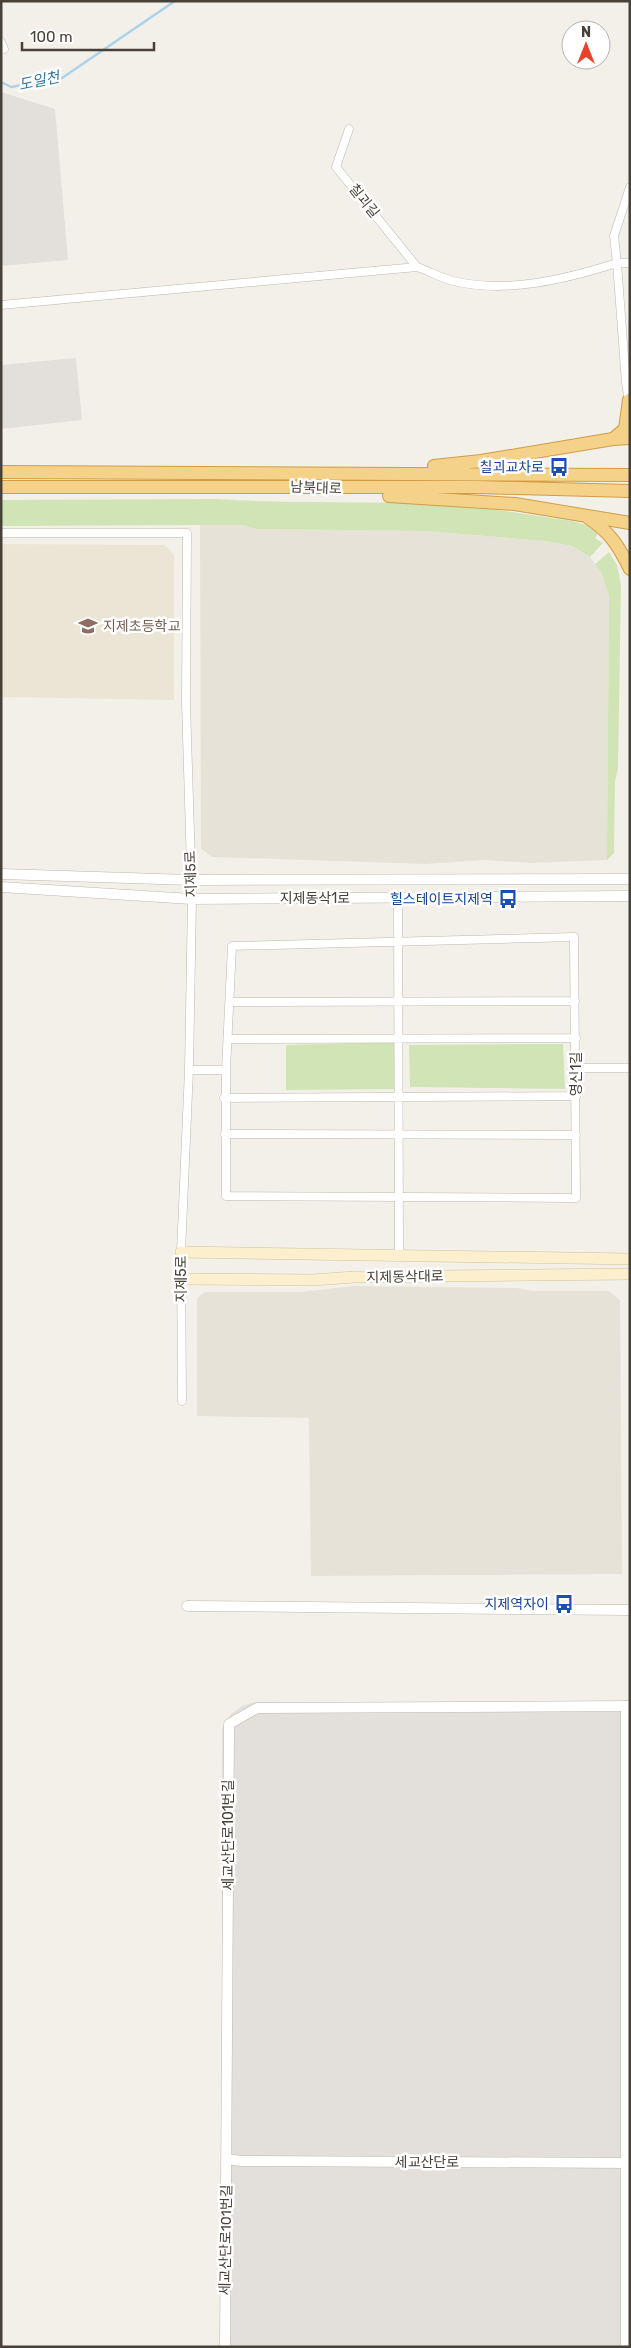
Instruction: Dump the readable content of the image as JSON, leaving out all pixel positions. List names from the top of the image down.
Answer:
{
  "streets": {
    "highway": ["남북대로"],
    "main road": ["지제동삭대로"],
    "street": [
      "칠괴길",
      "지제5로",
      "지제동삭1로",
      "영신1길",
      "세교산단로101번길",
      "세교산단로"
    ]
  },
  "crossings": [
    ["지제5로", "지제동삭1로"],
    ["지제5로", "지제동삭대로"],
    ["세교산단로101번길", "세교산단로"]
  ],
  "water": ["도일천"],
  "places": {
    "bus stop": ["칠괴교차로", "힐스테이트지제역", "지제역자이"],
    "school or university": ["지제초등학교"]
  },
  "scale_bar": "100 m",
  "north": "top"
}
